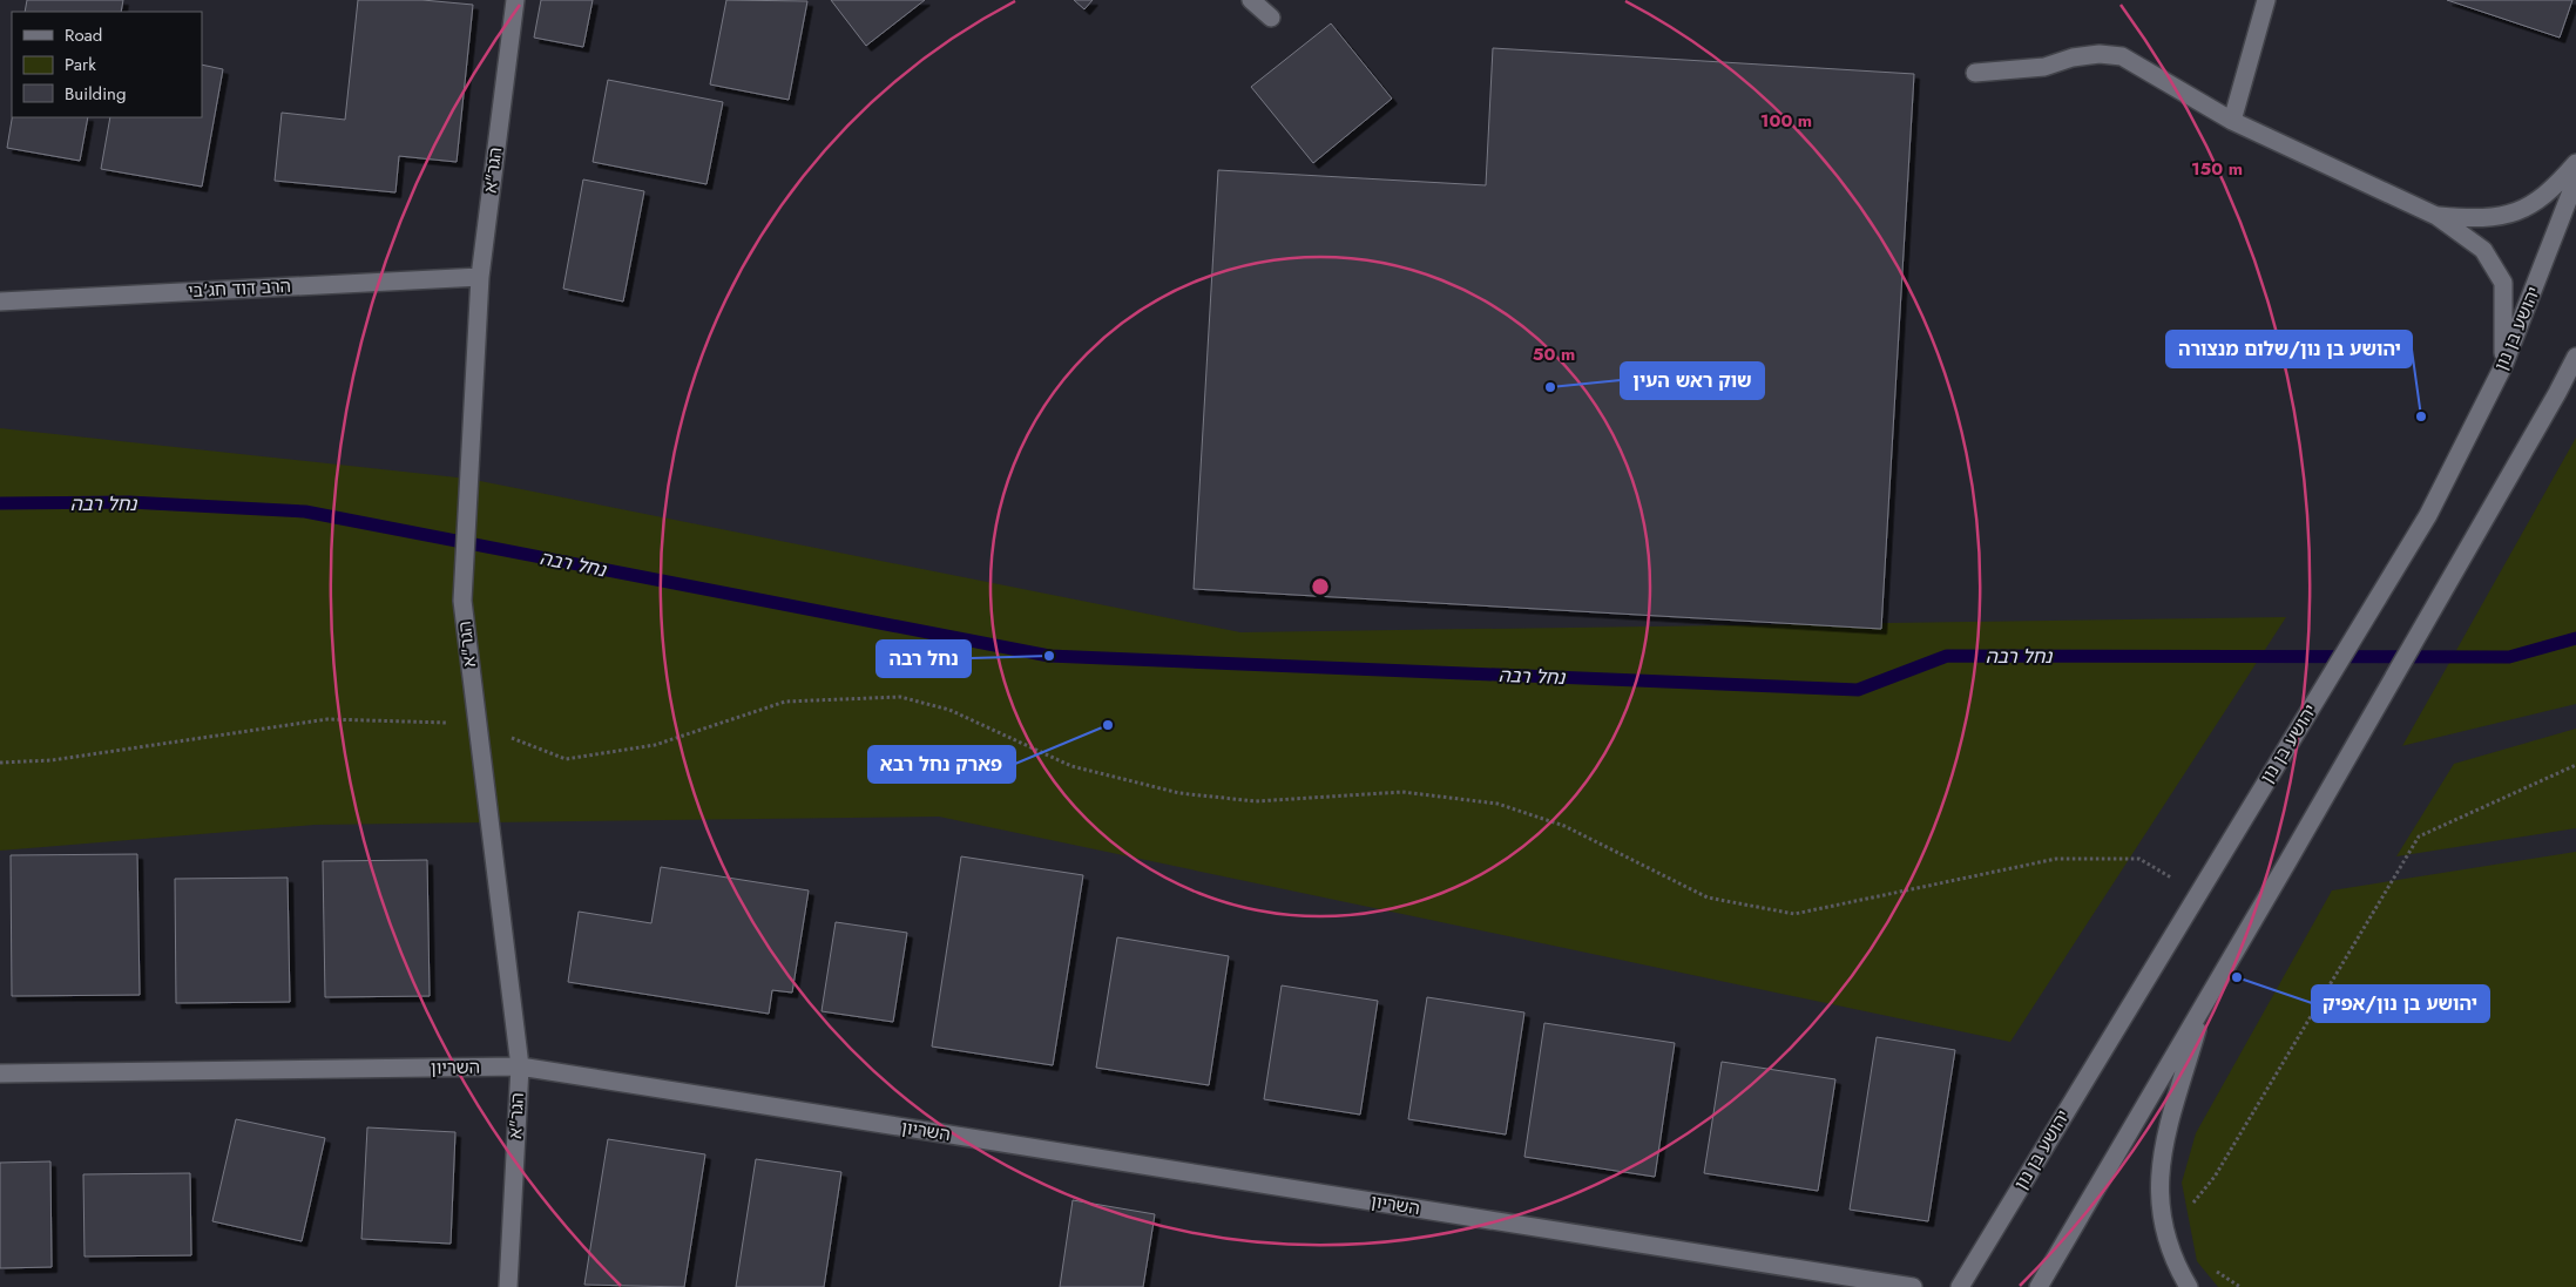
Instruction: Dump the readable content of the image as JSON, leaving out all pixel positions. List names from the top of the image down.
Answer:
{
  "streets": {
    "street": [
      "הגר\"א",
      "הרב דוד חג'בי",
      "יהושע בן נון",
      "השריון"
    ]
  },
  "crossings": [
    ["הגר\"א", "הרב דוד חג'בי"],
    ["הגר\"א", "השריון"]
  ],
  "water": ["נחל רבה"],
  "places": [
    "שוק ראש העין",
    "יהושע בן נון/שלום מנצורה",
    "נחל רבה",
    "פארק נחל רבא",
    "יהושע בן נון/אפיק"
  ],
  "legend": ["Road", "Park", "Building"],
  "rings": ["100 m", "150 m", "50 m"]
}
